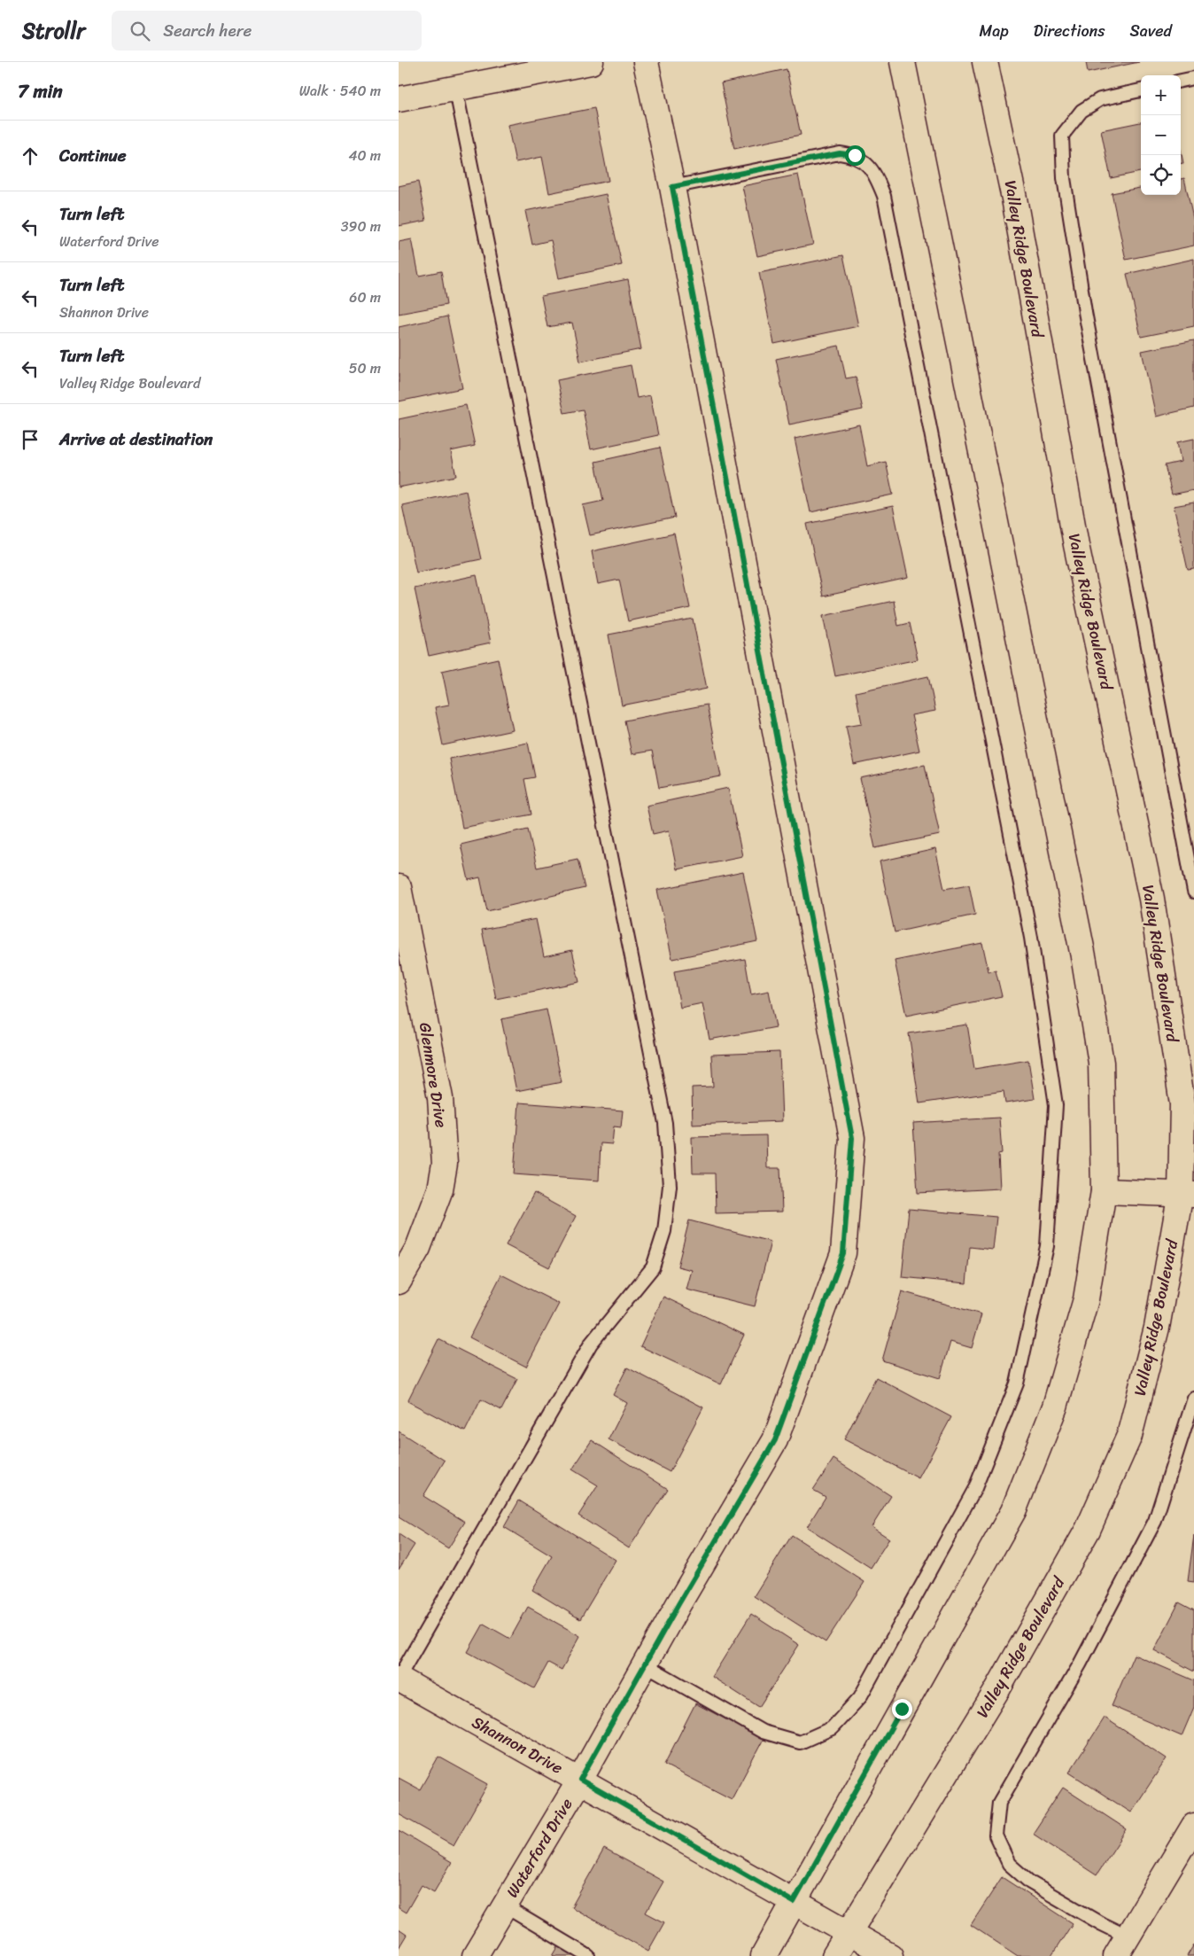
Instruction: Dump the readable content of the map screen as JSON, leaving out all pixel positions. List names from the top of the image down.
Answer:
{
  "streets": {
    "main road": [
      "Valley Ridge Boulevard",
      "Glenmore Drive",
      "Shannon Drive",
      "Waterford Drive"
    ]
  },
  "crossings": [
    ["Valley Ridge Boulevard", "Shannon Drive"],
    ["Shannon Drive", "Waterford Drive"]
  ],
  "page": {
    "header": "Strollr",
    "search": "Search here",
    "nav": ["Map", "Directions", "Saved"],
    "heading": ["7 min", "Walk · 540 m"],
    "map_buttons": ["+", "−"],
    "list": [
      ["Continue", "40 m"],
      ["Turn left", "Waterford Drive", "390 m"],
      ["Turn left", "Shannon Drive", "60 m"],
      ["Turn left", "Valley Ridge Boulevard", "50 m"],
      "Arrive at destination"
    ]
  }
}
